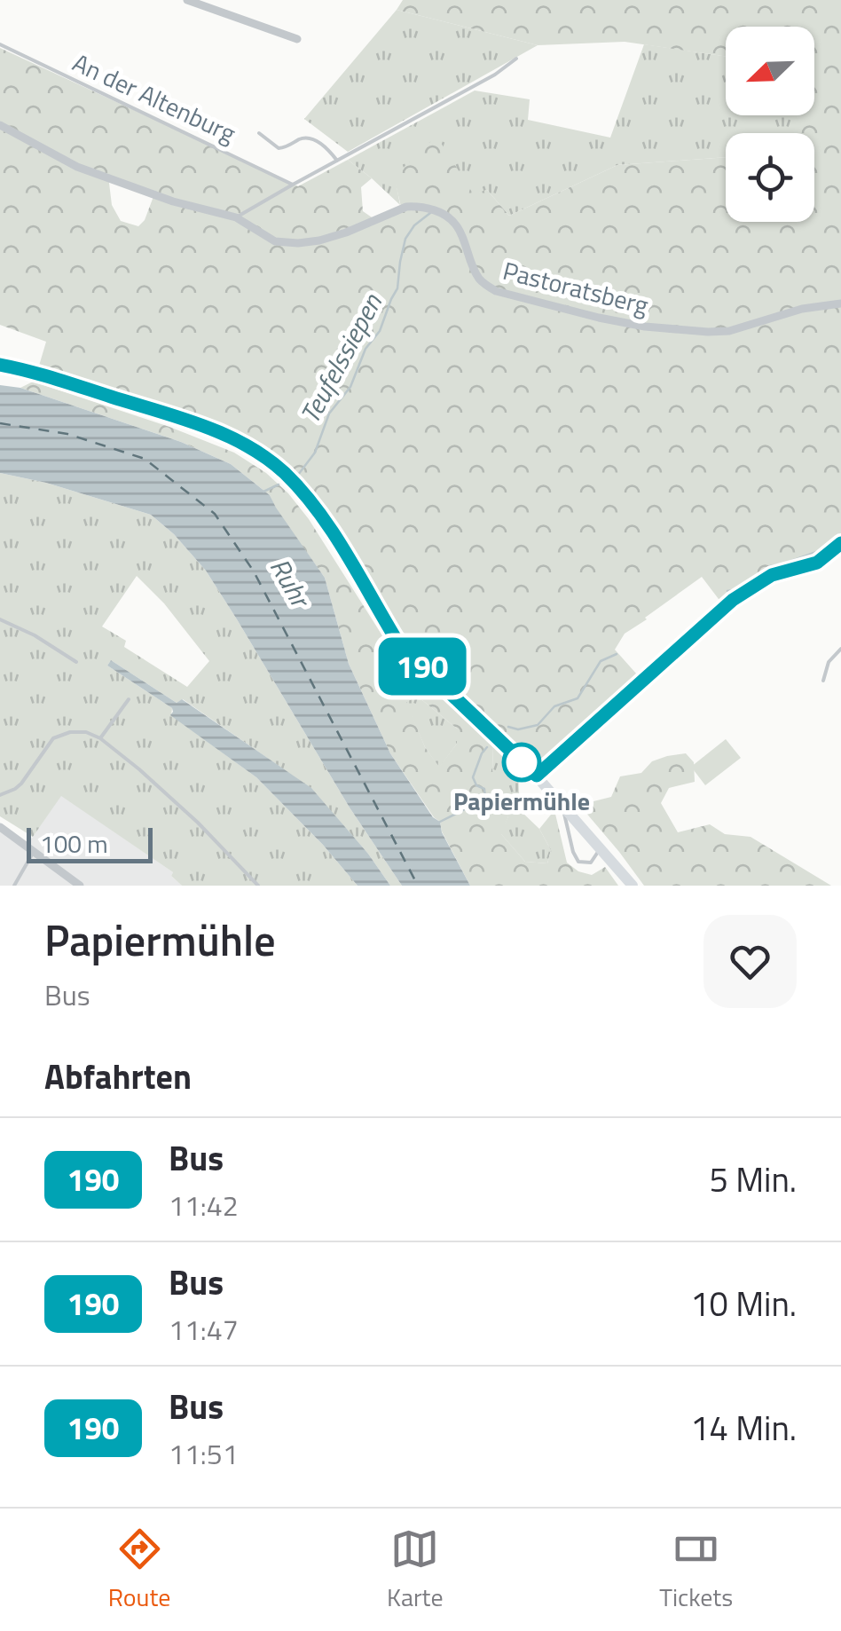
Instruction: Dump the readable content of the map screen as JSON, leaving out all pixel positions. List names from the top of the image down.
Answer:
{
  "streets": {
    "street": ["Pastoratsberg"],
    "lane": ["An der Altenburg"]
  },
  "water": ["Teufelssiepen", "Ruhr"],
  "places": ["Papiermühle"],
  "lines": ["bus line 190"],
  "scale_bar": "100 m",
  "north": "bottom left",
  "page": {
    "on_map": "190",
    "scale": "100 m",
    "heading": [
      ["Papiermühle", "Bus"],
      "Abfahrten"
    ],
    "list": [
      {
        "mark": "190",
        "name": "Bus",
        "note": "11:42",
        "value": "5 Min."
      },
      {
        "mark": "190",
        "name": "Bus",
        "note": "11:47",
        "value": "10 Min."
      },
      {
        "mark": "190",
        "name": "Bus",
        "note": "11:51",
        "value": "14 Min."
      }
    ],
    "tabs": ["Route", "Karte", "Tickets"]
  }
}
